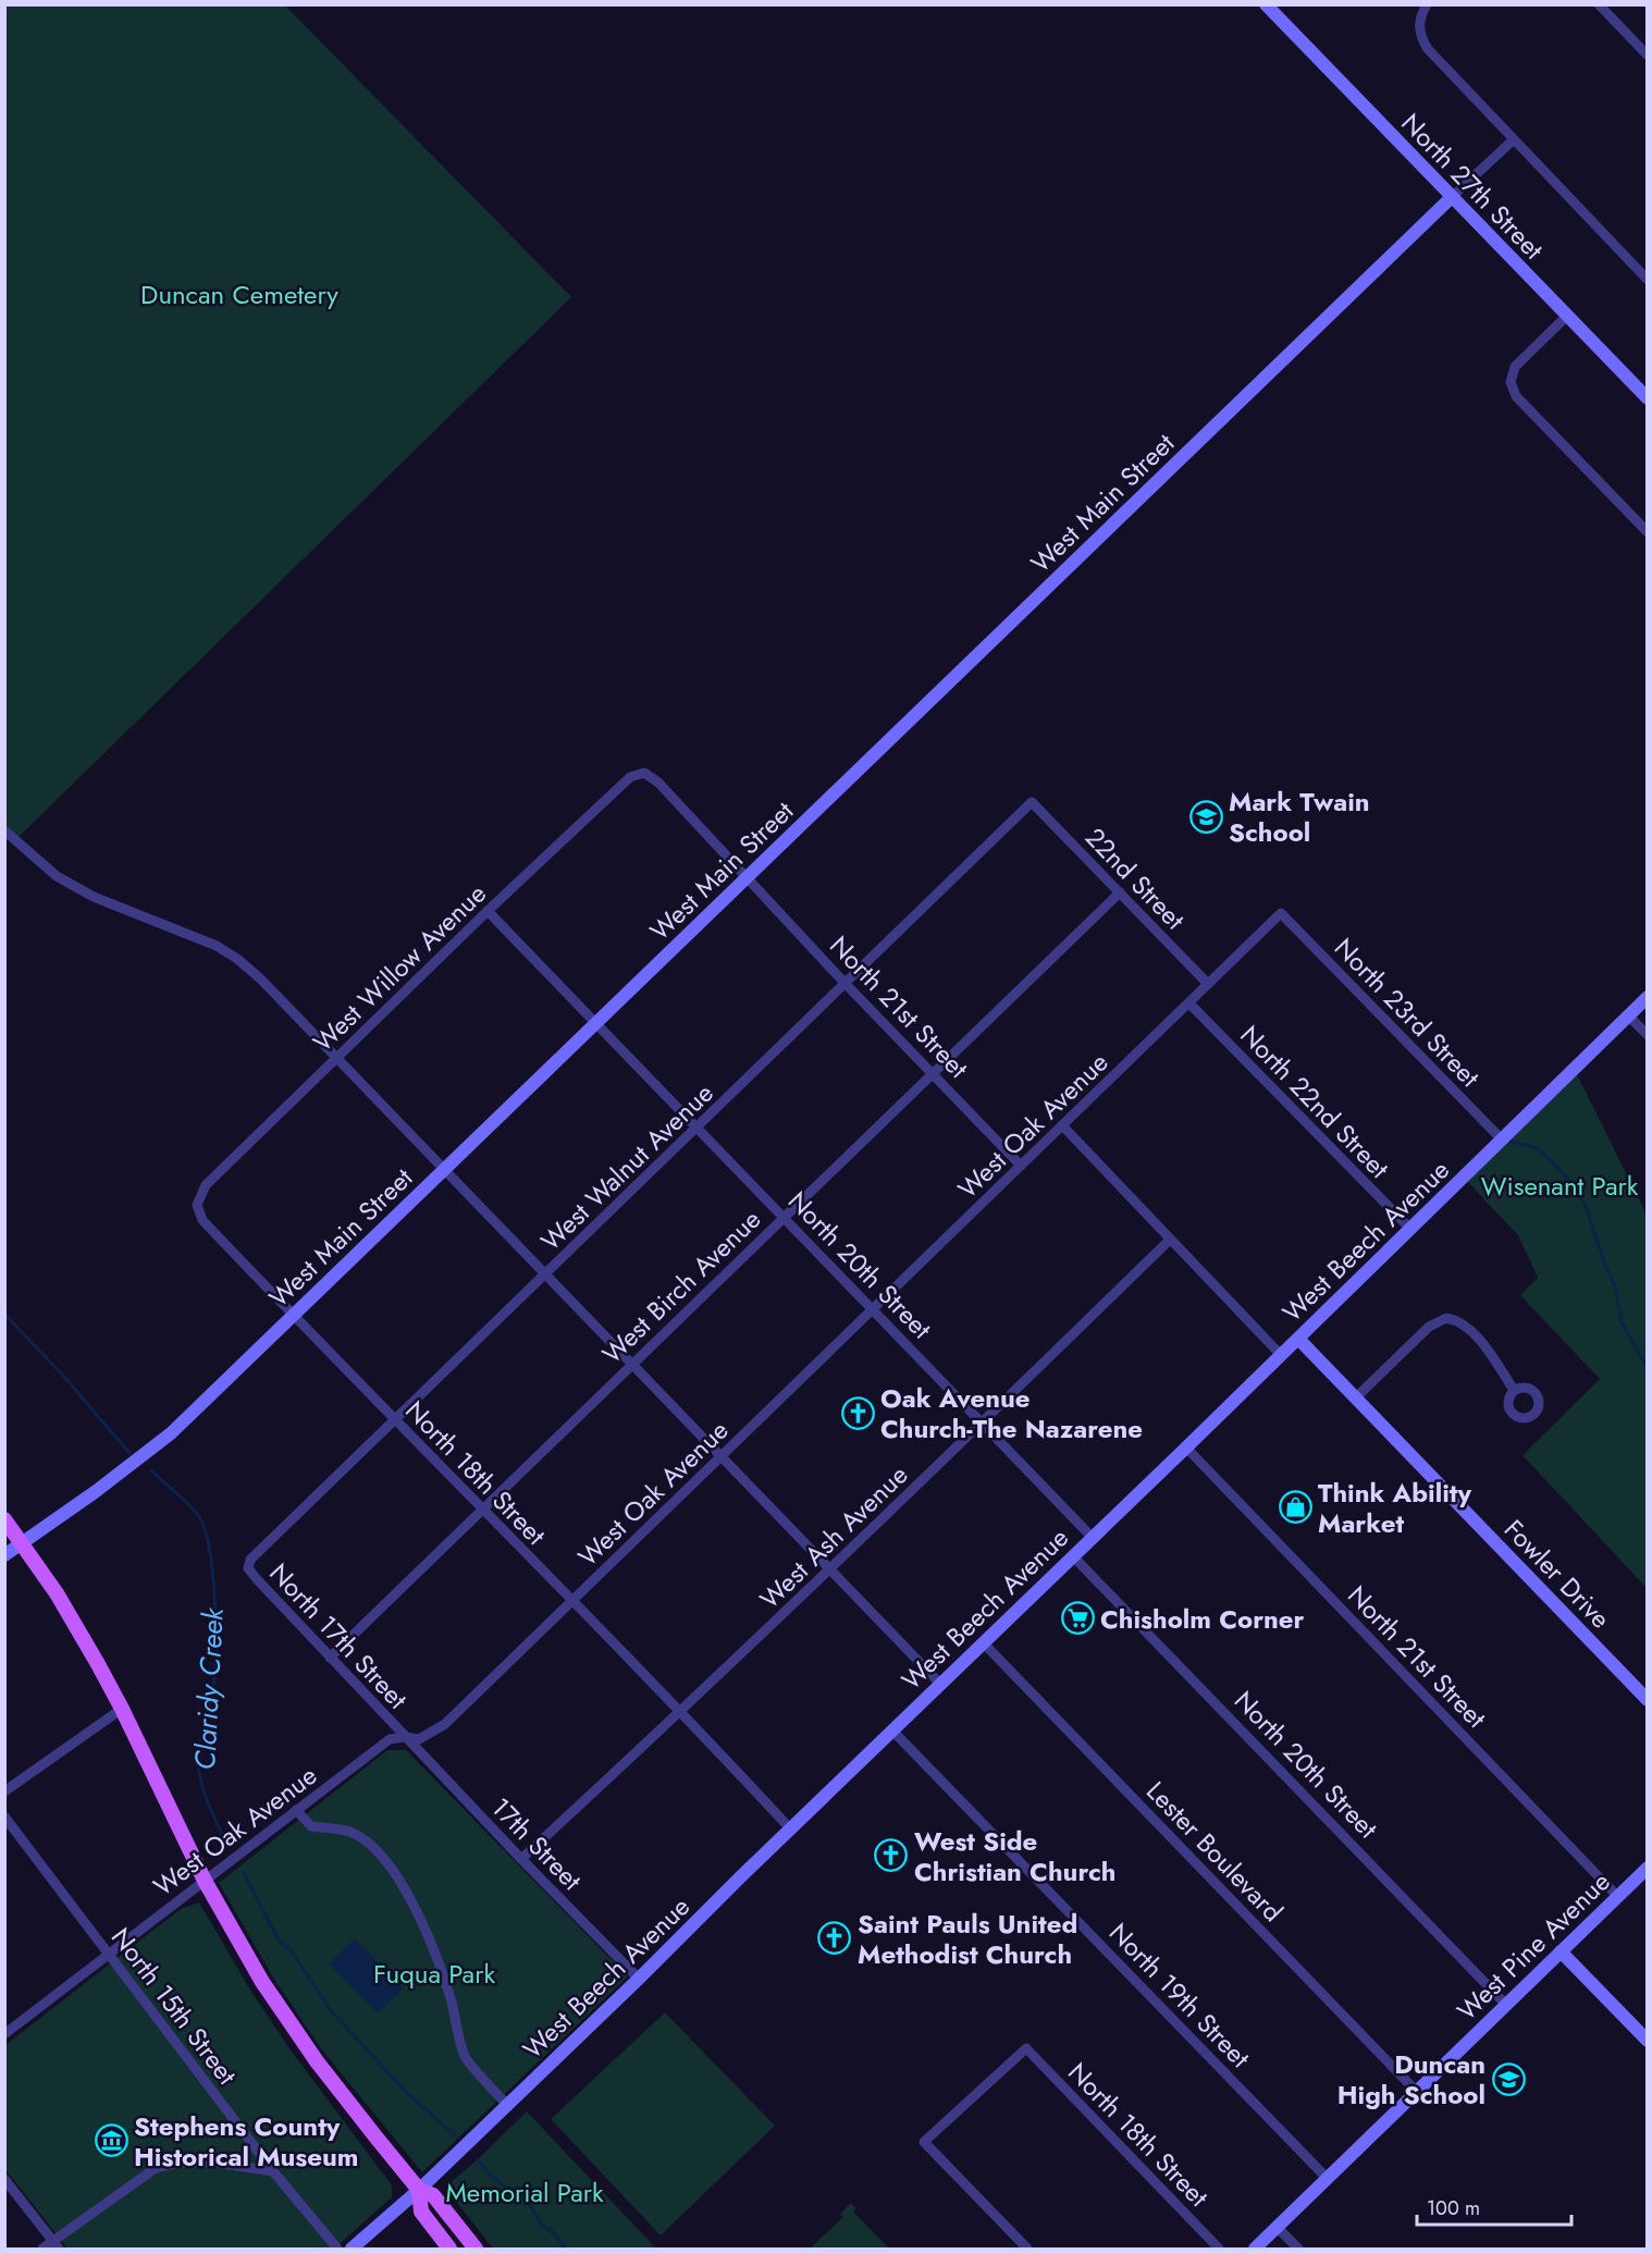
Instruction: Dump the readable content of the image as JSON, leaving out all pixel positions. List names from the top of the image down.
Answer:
{
  "streets": {
    "street": [
      "North 27th Street",
      "West Main Street",
      "22nd Street",
      "West Willow Avenue",
      "North 21st Street",
      "North 23rd Street",
      "North 22nd Street",
      "West Oak Avenue",
      "West Walnut Avenue",
      "West Beech Avenue",
      "North 20th Street",
      "West Birch Avenue",
      "North 18th Street",
      "West Ash Avenue",
      "Fowler Drive",
      "North 17th Street",
      "17th Street",
      "Lester Boulevard",
      "West Pine Avenue",
      "North 19th Street",
      "North 15th Street"
    ]
  },
  "crossings": [
    ["North 27th Street", "West Main Street"],
    ["West Main Street", "North 21st Street"],
    ["West Main Street", "North 20th Street"],
    ["West Main Street", "North 18th Street"],
    ["22nd Street", "West Oak Avenue"],
    ["22nd Street", "West Walnut Avenue"],
    ["22nd Street", "West Birch Avenue"],
    ["West Willow Avenue", "North 21st Street"],
    ["West Willow Avenue", "North 20th Street"],
    ["West Willow Avenue", "North 18th Street"],
    ["North 21st Street", "West Oak Avenue"],
    ["North 21st Street", "West Walnut Avenue"],
    ["North 21st Street", "West Beech Avenue"],
    ["North 21st Street", "West Birch Avenue"],
    ["North 21st Street", "West Pine Avenue"],
    ["North 23rd Street", "West Oak Avenue"],
    ["North 23rd Street", "West Beech Avenue"],
    ["North 22nd Street", "West Oak Avenue"],
    ["North 22nd Street", "West Beech Avenue"],
    ["West Oak Avenue", "North 20th Street"],
    ["West Oak Avenue", "North 18th Street"],
    ["West Oak Avenue", "North 17th Street"],
    ["West Oak Avenue", "17th Street"],
    ["West Oak Avenue", "North 15th Street"],
    ["West Walnut Avenue", "North 20th Street"],
    ["West Walnut Avenue", "North 18th Street"],
    ["West Walnut Avenue", "North 17th Street"],
    ["West Beech Avenue", "North 20th Street"],
    ["West Beech Avenue", "North 18th Street"],
    ["West Beech Avenue", "Fowler Drive"],
    ["West Beech Avenue", "17th Street"],
    ["West Beech Avenue", "Lester Boulevard"],
    ["West Beech Avenue", "North 19th Street"],
    ["North 20th Street", "West Birch Avenue"],
    ["North 20th Street", "West Ash Avenue"],
    ["North 20th Street", "West Pine Avenue"],
    ["West Birch Avenue", "North 18th Street"],
    ["West Birch Avenue", "North 17th Street"],
    ["North 18th Street", "West Ash Avenue"],
    ["West Ash Avenue", "17th Street"],
    ["North 17th Street", "17th Street"],
    ["Lester Boulevard", "West Pine Avenue"],
    ["West Pine Avenue", "North 19th Street"]
  ],
  "water": ["Claridy Creek"],
  "parks": [
    "Duncan Cemetery",
    "Wisenant Park",
    "Fuqua Park",
    "Memorial Park"
  ],
  "places": {
    "school or university": ["Mark Twain School", "Duncan High School"],
    "church": ["Oak Avenue Church-The Nazarene", "West Side Christian Church", "Saint Pauls United Methodist Church"],
    "shop": ["Think Ability Market"],
    "supermarket": ["Chisholm Corner"],
    "museum": ["Stephens County Historical Museum"]
  },
  "scale_bar": "100 m"
}
